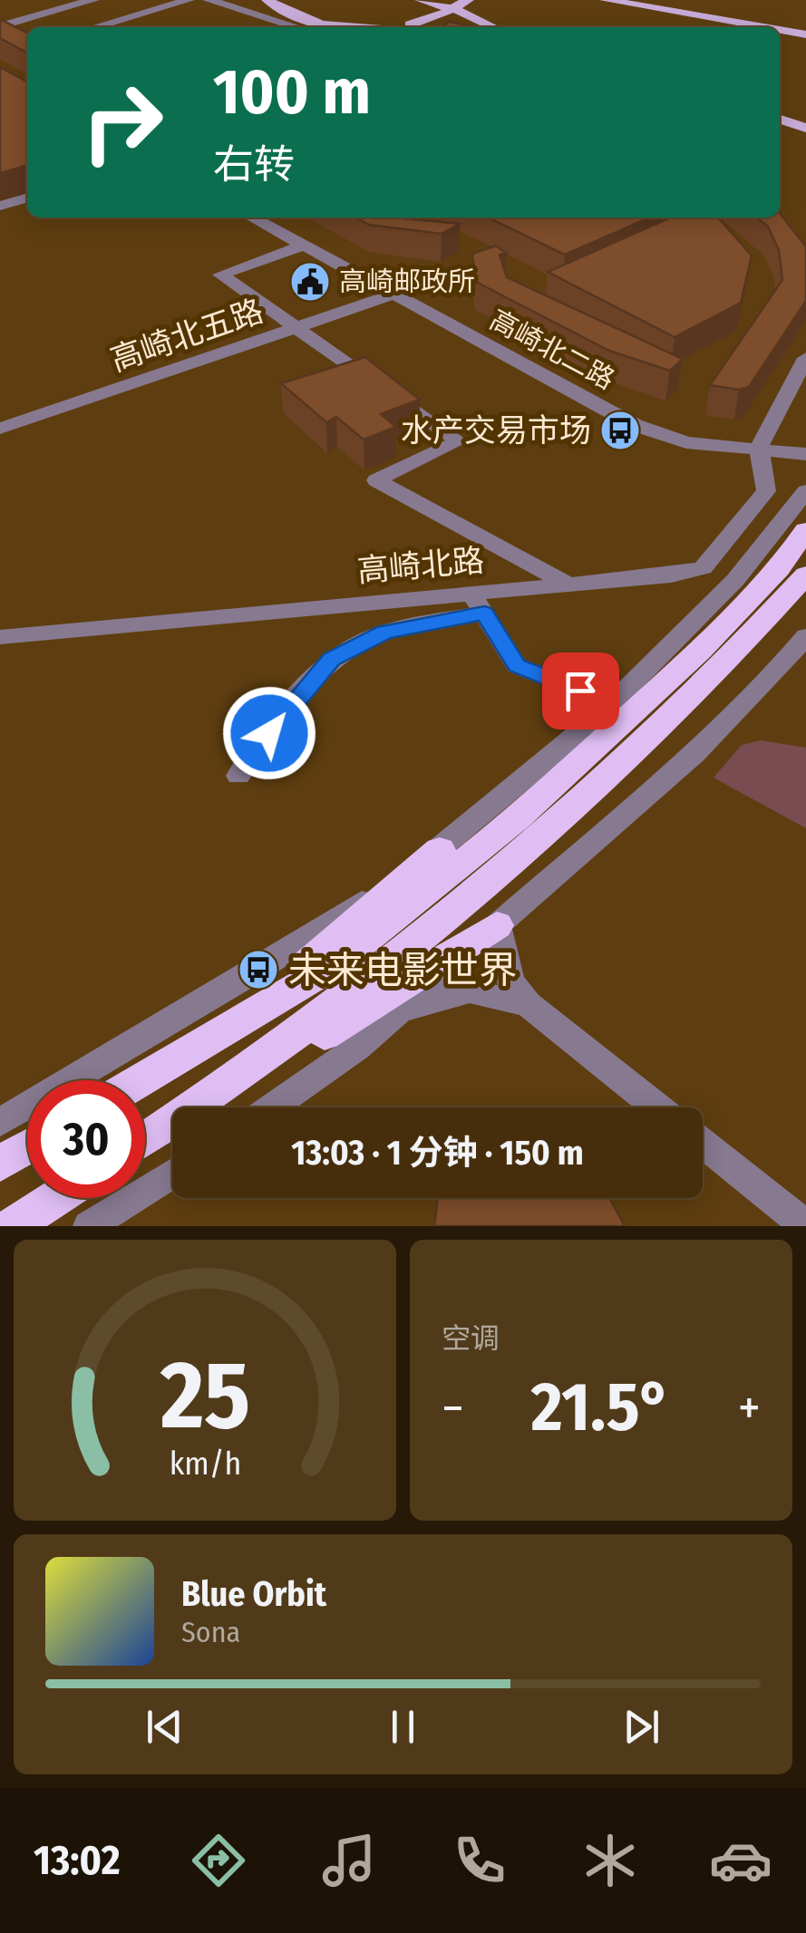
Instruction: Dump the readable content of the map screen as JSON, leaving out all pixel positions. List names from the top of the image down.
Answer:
{
  "streets": {
    "street": ["高崎北五路", "高崎北二路", "高崎北路"]
  },
  "crossings": [
    ["高崎北五路", "高崎北二路"],
    ["高崎北二路", "高崎北路"]
  ],
  "places": {
    "public building": ["高崎邮政所"],
    "bus stop": ["水产交易市场", "未来电影世界"]
  },
  "page": {
    "turn": ["100 m", "右转"],
    "limit": "30",
    "trip": "13:03 · 1 分钟 · 150 m",
    "tile": "空调",
    "heat": ["−", "21.5°", "+"],
    "song": ["Blue Orbit", "Sona"],
    "tabs": "13:02",
    "gauge": ["25", "km/h"]
  }
}
